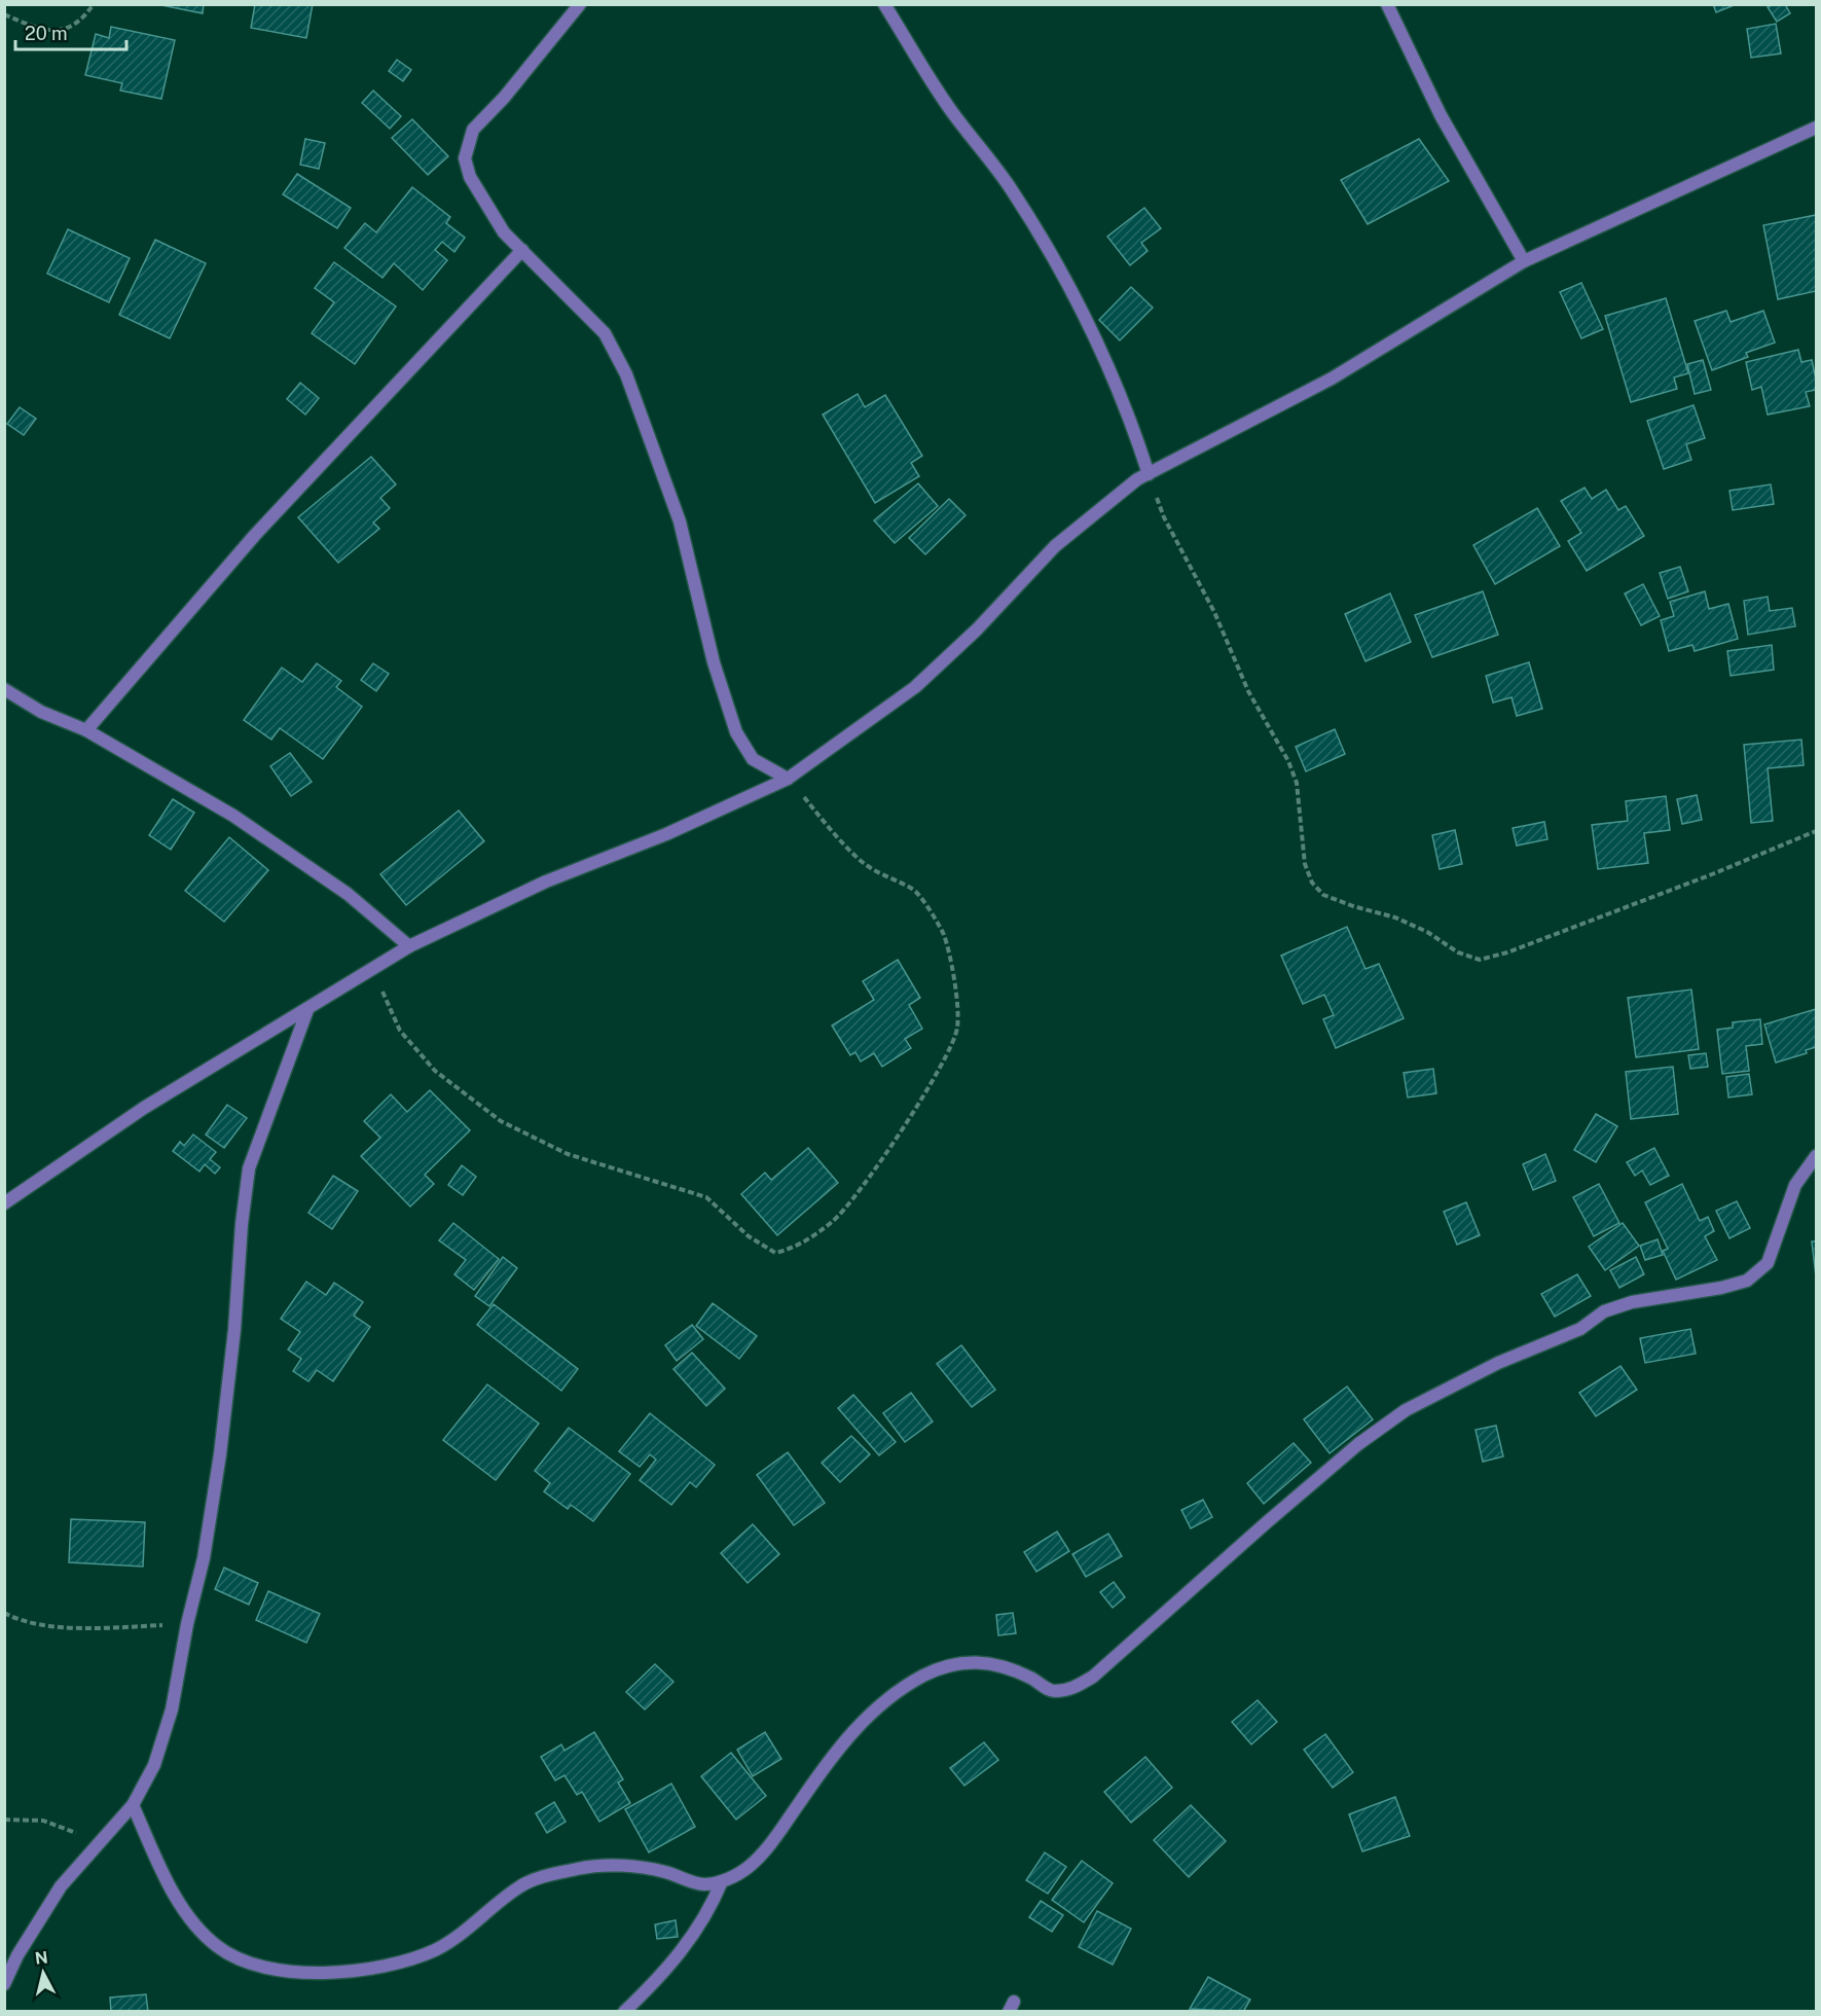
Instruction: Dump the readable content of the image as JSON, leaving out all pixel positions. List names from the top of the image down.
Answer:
{
  "scale_bar": "20 m",
  "north": "top"
}
